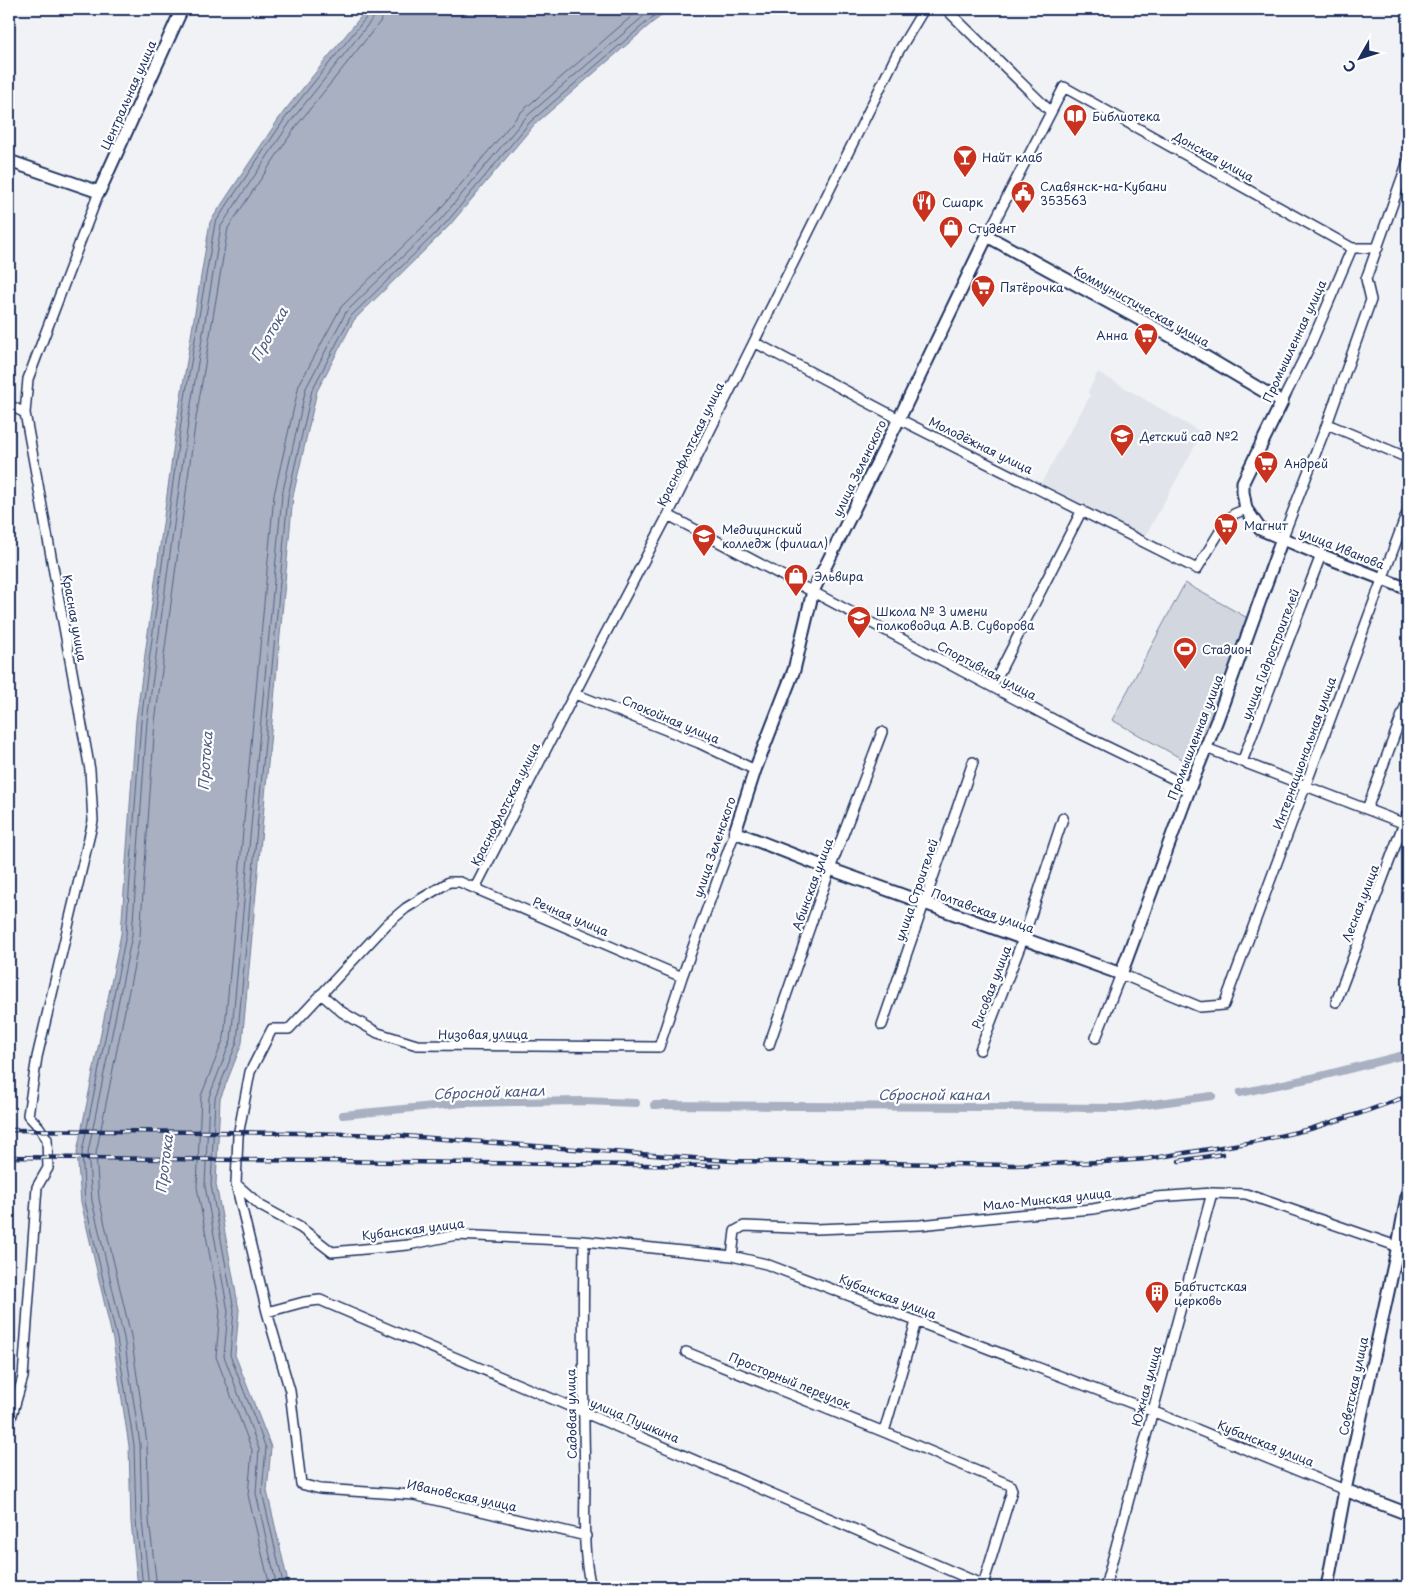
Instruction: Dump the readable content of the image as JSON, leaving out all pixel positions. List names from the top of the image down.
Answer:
{
  "streets": {
    "street": [
      "Центральная улица",
      "Донская улица",
      "Коммунистическая улица",
      "Промышленная улица",
      "Краснофлотская улица",
      "Молодёжная улица",
      "улица Зеленского",
      "улица Иванова",
      "Красная улица",
      "улица Гидростроителей",
      "Спортивная улица",
      "Спокойная улица",
      "Интернациональная улица",
      "Абинская улица",
      "улица Строителей",
      "Лесная улица",
      "Полтавская улица",
      "Речная улица",
      "Рисовая улица",
      "Низовая улица",
      "Мало-Минская улица",
      "Кубанская улица",
      "Просторный переулок",
      "Южная улица",
      "Советская улица",
      "Садовая улица",
      "улица Пушкина",
      "Ивановская улица"
    ]
  },
  "crossings": [
    ["Центральная улица", "Красная улица"],
    ["Донская улица", "Промышленная улица"],
    ["Донская улица", "улица Зеленского"],
    ["Коммунистическая улица", "Промышленная улица"],
    ["Коммунистическая улица", "улица Зеленского"],
    ["Промышленная улица", "Молодёжная улица"],
    ["Промышленная улица", "улица Иванова"],
    ["Промышленная улица", "Спортивная улица"],
    ["Промышленная улица", "Полтавская улица"],
    ["Краснофлотская улица", "Молодёжная улица"],
    ["Краснофлотская улица", "Спортивная улица"],
    ["Краснофлотская улица", "Спокойная улица"],
    ["Краснофлотская улица", "Речная улица"],
    ["Молодёжная улица", "улица Зеленского"],
    ["Молодёжная улица", "улица Иванова"],
    ["улица Зеленского", "Спортивная улица"],
    ["улица Зеленского", "Спокойная улица"],
    ["улица Зеленского", "Полтавская улица"],
    ["улица Зеленского", "Речная улица"],
    ["улица Зеленского", "Низовая улица"],
    ["улица Иванова", "улица Гидростроителей"],
    ["улица Иванова", "Интернациональная улица"],
    ["Интернациональная улица", "Полтавская улица"],
    ["Абинская улица", "Полтавская улица"],
    ["улица Строителей", "Полтавская улица"],
    ["Полтавская улица", "Рисовая улица"],
    ["Речная улица", "Низовая улица"],
    ["Мало-Минская улица", "Кубанская улица"],
    ["Мало-Минская улица", "Южная улица"],
    ["Мало-Минская улица", "Советская улица"],
    ["Кубанская улица", "Южная улица"],
    ["Кубанская улица", "Советская улица"],
    ["Кубанская улица", "Садовая улица"],
    ["Просторный переулок", "улица Пушкина"],
    ["Садовая улица", "улица Пушкина"],
    ["Садовая улица", "Ивановская улица"],
    ["улица Пушкина", "Ивановская улица"]
  ],
  "water": ["Протока", "Сбросной канал"],
  "places": {
    "library": ["Библиотека"],
    "bar": ["Найт клаб"],
    "public building": ["Славянск-на-Кубани 353563"],
    "restaurant": ["Сшарк"],
    "shop": ["Студент", "Эльвира"],
    "supermarket": [
      "Пятёрочка",
      "Анна",
      "Андрей",
      "Магнит"
    ],
    "school or university": ["Детский сад №2", "Медицинский колледж (филиал)", "Школа № 3 имени полководца А.В. Суворова"],
    "sports": ["Стадион"],
    "building": ["Бабтистская церковь"]
  },
  "north": "bottom left"
}
